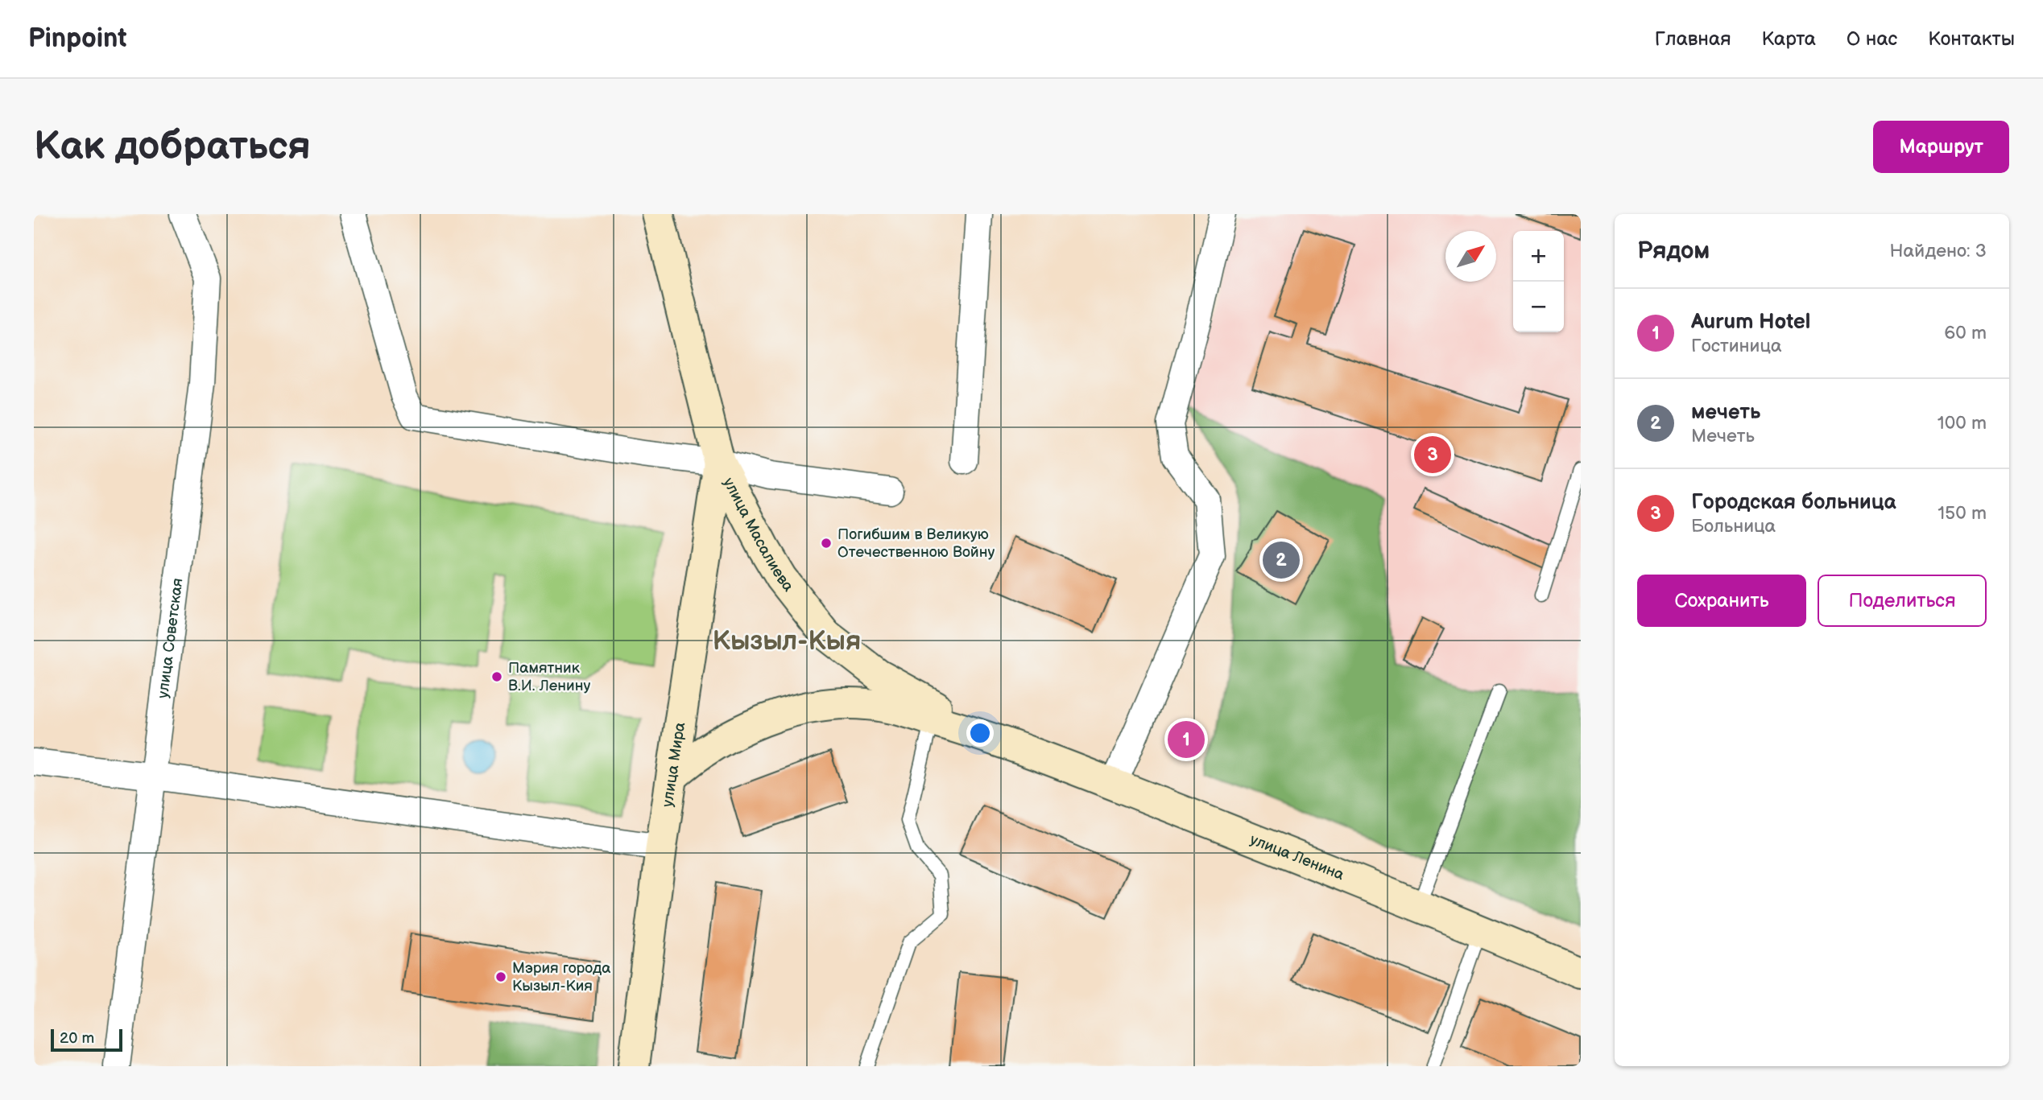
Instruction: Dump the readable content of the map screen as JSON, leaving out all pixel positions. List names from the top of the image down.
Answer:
{
  "streets": {
    "main road": ["улица Масалиева", "улица Мира", "улица Ленина"],
    "street": ["улица Советская"]
  },
  "crossings": [
    ["улица Масалиева", "улица Мира"],
    ["улица Масалиева", "улица Ленина"]
  ],
  "districts": ["Кызыл-Кыя"],
  "places": ["Погибшим в Великую Отечественною Войну", "Памятник В.И. Ленину", "Мэрия города Кызыл-Кия"],
  "scale_bar": "20 m",
  "north": "top right",
  "page": {
    "header": "Pinpoint",
    "nav": [
      "Главная",
      "Карта",
      "О нас",
      "Контакты"
    ],
    "buttons": [
      "Маршрут",
      ["Сохранить", "Поделиться"]
    ],
    "title": "Как добраться",
    "heading": ["Рядом", "Найдено: 3"],
    "map_buttons": ["+", "−"],
    "list": [
      {
        "mark": "1",
        "name": "Aurum Hotel",
        "note": "Гостиница",
        "value": "60 m"
      },
      {
        "mark": "2",
        "name": "мечеть",
        "note": "Мечеть",
        "value": "100 m"
      },
      {
        "mark": "3",
        "name": "Городская больница",
        "note": "Больница",
        "value": "150 m"
      }
    ],
    "pins": ["3", "2", "1"],
    "scale": "20 m"
  }
}
